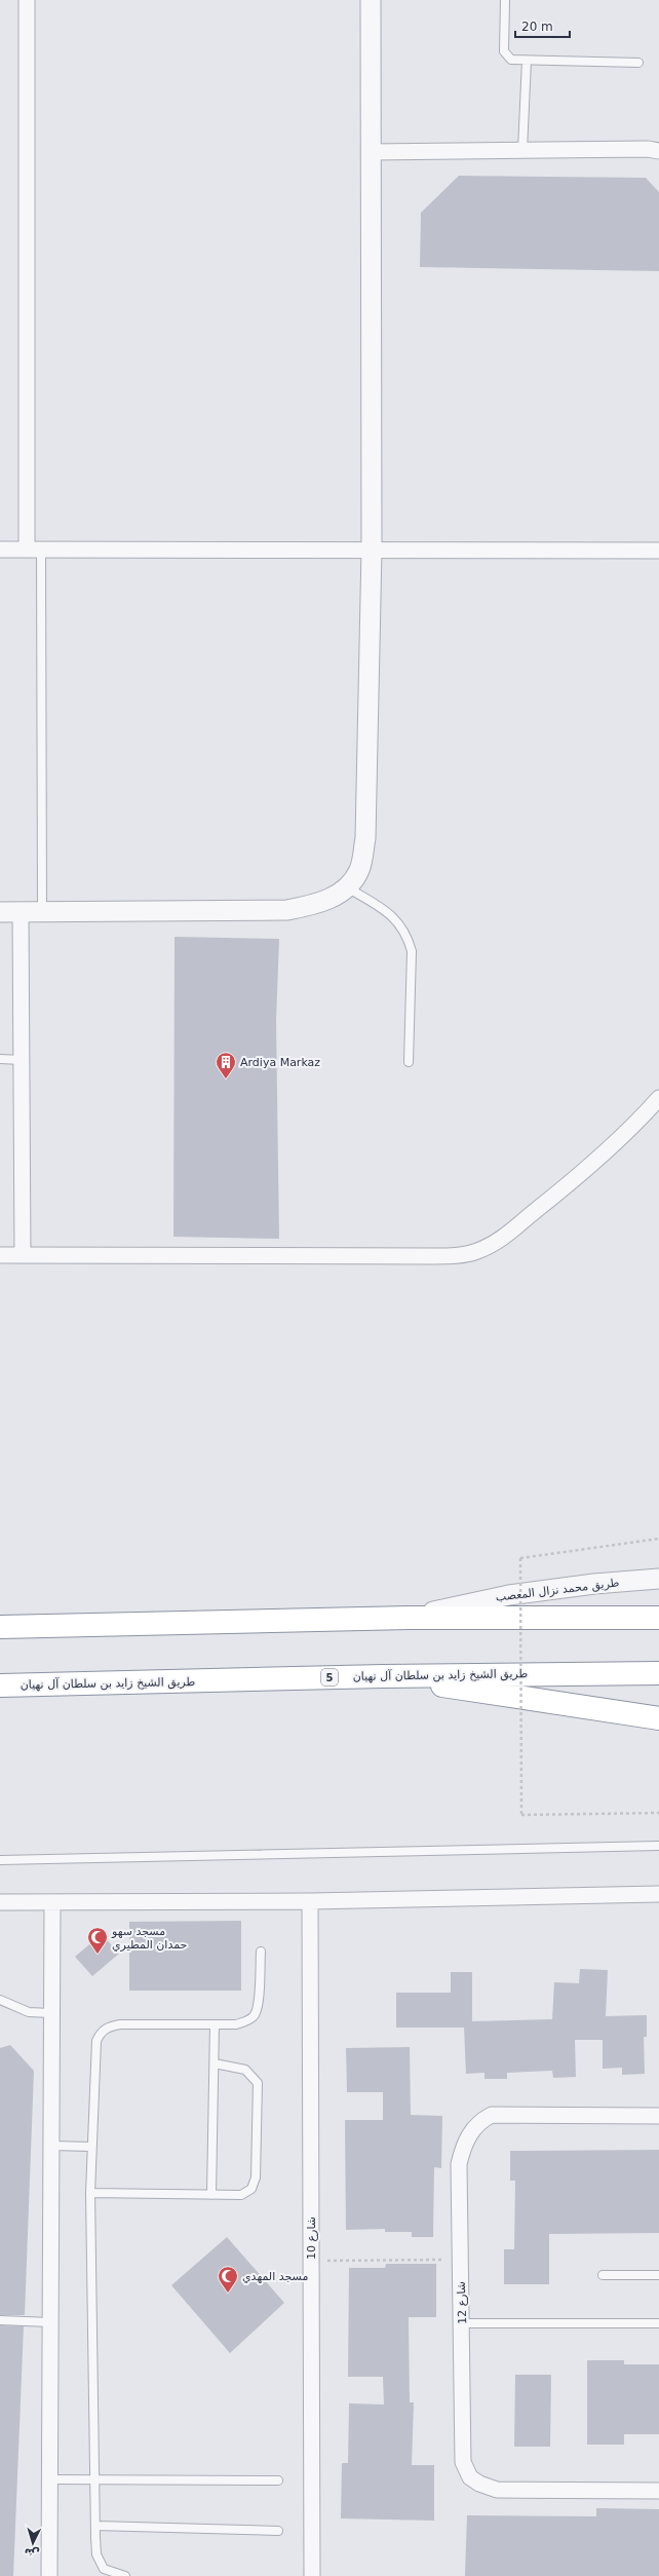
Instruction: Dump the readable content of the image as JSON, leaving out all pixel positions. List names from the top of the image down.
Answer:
{
  "streets": {
    "highway": ["طريق الشيخ زايد بن سلطان آل نهيان", "5"],
    "street": ["طريق محمد نزال المعصب", "شارع 10", "شارع 12"]
  },
  "places": {
    "building": ["Ardiya Markaz"],
    "mosque": ["مسجد سهو حمدان المطيري", "مسجد المهدي"]
  },
  "scale_bar": "20 m",
  "north": "bottom"
}
